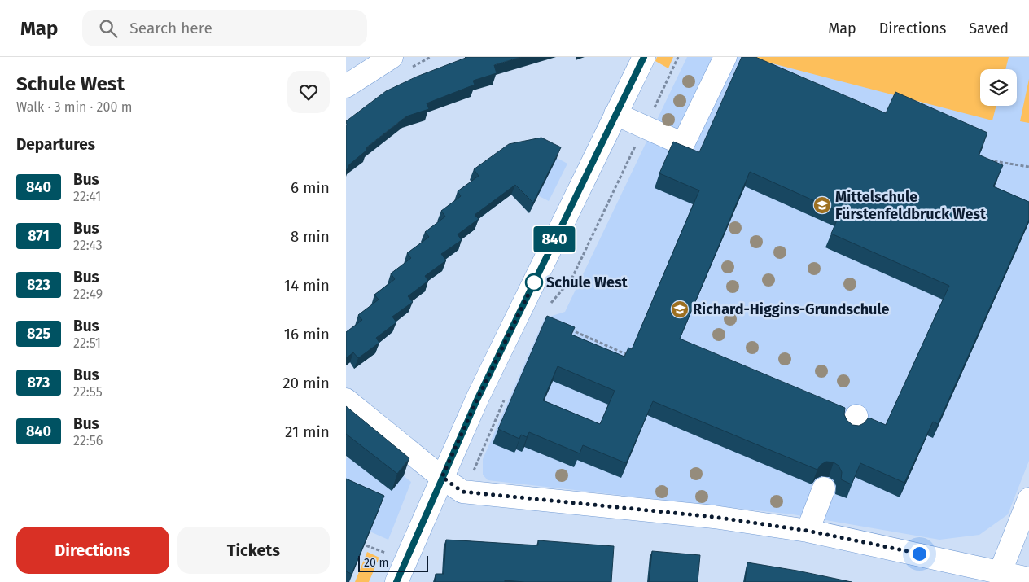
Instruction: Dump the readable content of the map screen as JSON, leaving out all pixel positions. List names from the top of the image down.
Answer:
{
  "places": {
    "school or university": ["Mittelschule Fürstenfeldbruck West", "Richard-Higgins-Grundschule"],
    "other": ["Schule West"]
  },
  "lines": ["bus line 840"],
  "scale_bar": "20 m",
  "page": {
    "header": "Map",
    "search": "Search here",
    "nav": ["Map", "Directions", "Saved"],
    "heading": [
      ["Schule West", "Walk · 3 min · 200 m"],
      "Departures"
    ],
    "on_map": "840",
    "list": [
      {
        "mark": "840",
        "name": "Bus",
        "note": "22:41",
        "value": "6 min"
      },
      {
        "mark": "871",
        "name": "Bus",
        "note": "22:43",
        "value": "8 min"
      },
      {
        "mark": "823",
        "name": "Bus",
        "note": "22:49",
        "value": "14 min"
      },
      {
        "mark": "825",
        "name": "Bus",
        "note": "22:51",
        "value": "16 min"
      },
      {
        "mark": "873",
        "name": "Bus",
        "note": "22:55",
        "value": "20 min"
      },
      {
        "mark": "840",
        "name": "Bus",
        "note": "22:56",
        "value": "21 min"
      }
    ],
    "buttons": ["Directions", "Tickets"],
    "scale": "20 m"
  }
}
